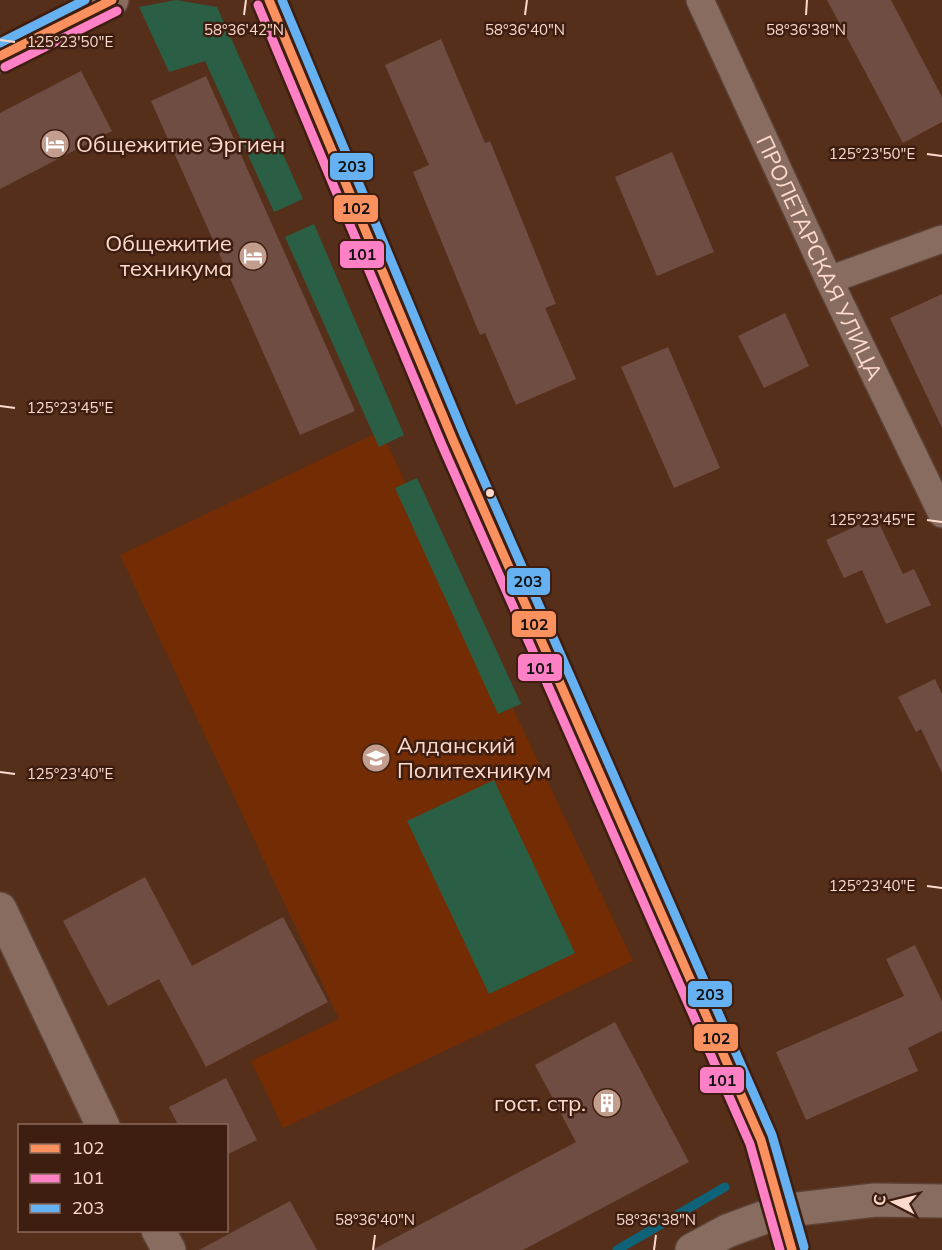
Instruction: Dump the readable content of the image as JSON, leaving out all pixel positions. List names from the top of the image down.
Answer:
{
  "streets": {
    "street": ["ПРОЛЕТАРСКАЯ УЛИЦА"]
  },
  "places": {
    "hotel": ["Общежитие Эргиен", "Общежитие техникума"],
    "school or university": ["Алданский Политехникум"],
    "building": ["гост. стр."]
  },
  "lines": ["transit line 102", "transit line 203", "transit line 101"],
  "legend": ["102", "101", "203"],
  "north": "left",
  "coordinates": [
    "58°36'42\"N",
    "58°36'40\"N",
    "58°36'38\"N",
    "125°23'50\"E",
    "125°23'45\"E",
    "125°23'40\"E"
  ]
}
